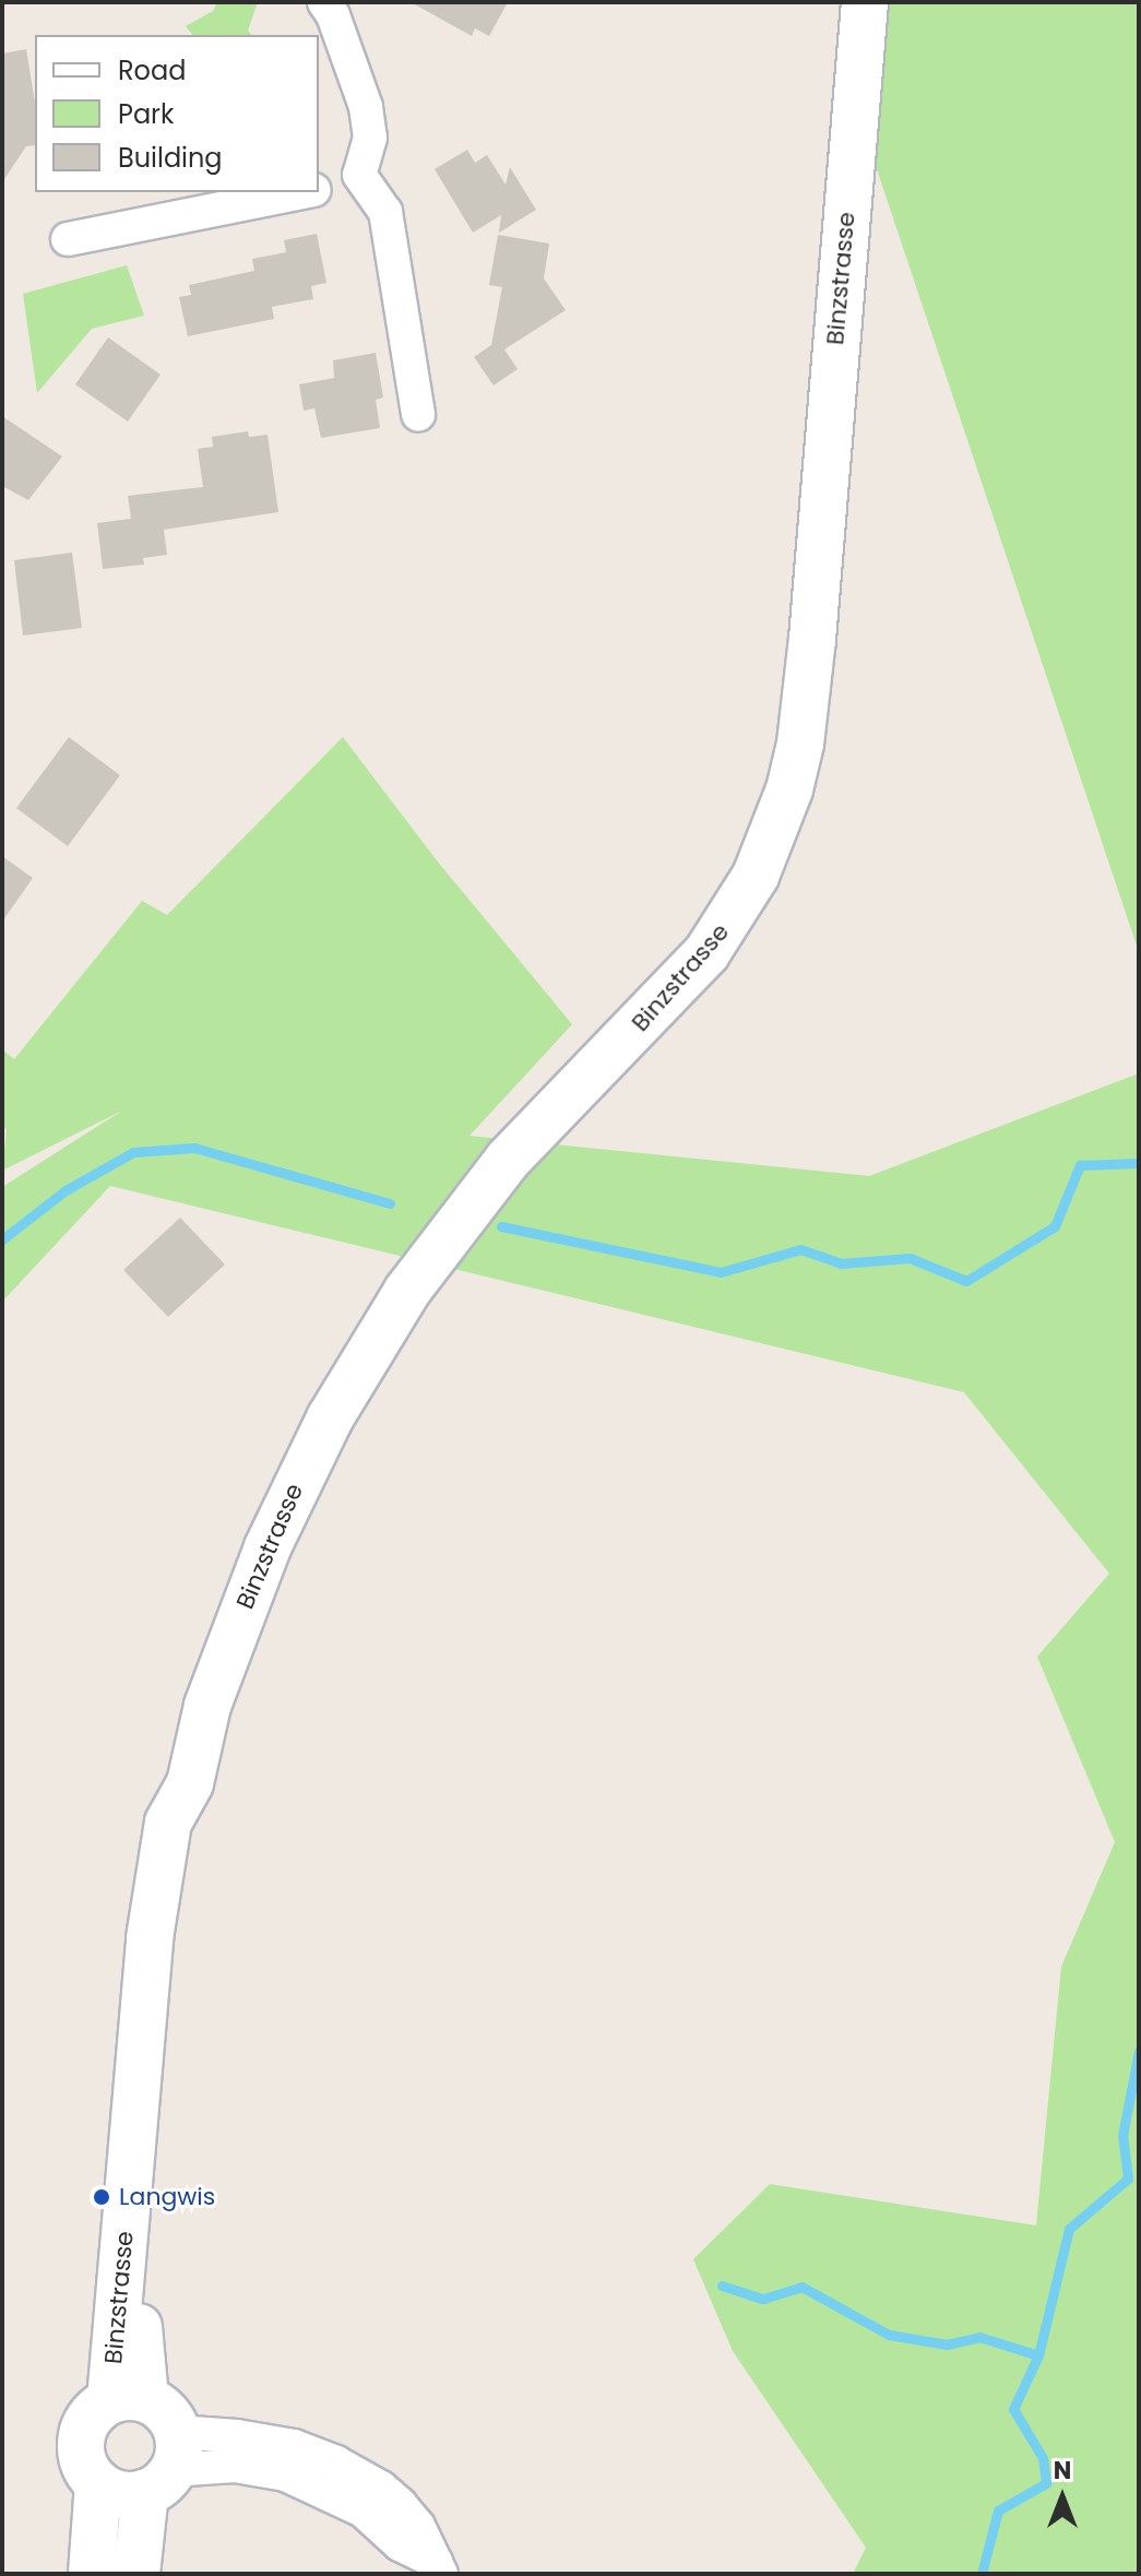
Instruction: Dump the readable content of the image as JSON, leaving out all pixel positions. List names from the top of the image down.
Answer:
{
  "streets": {
    "main road": ["Binzstrasse"]
  },
  "places": ["Langwis"],
  "legend": ["Road", "Park", "Building"],
  "north": "top"
}
